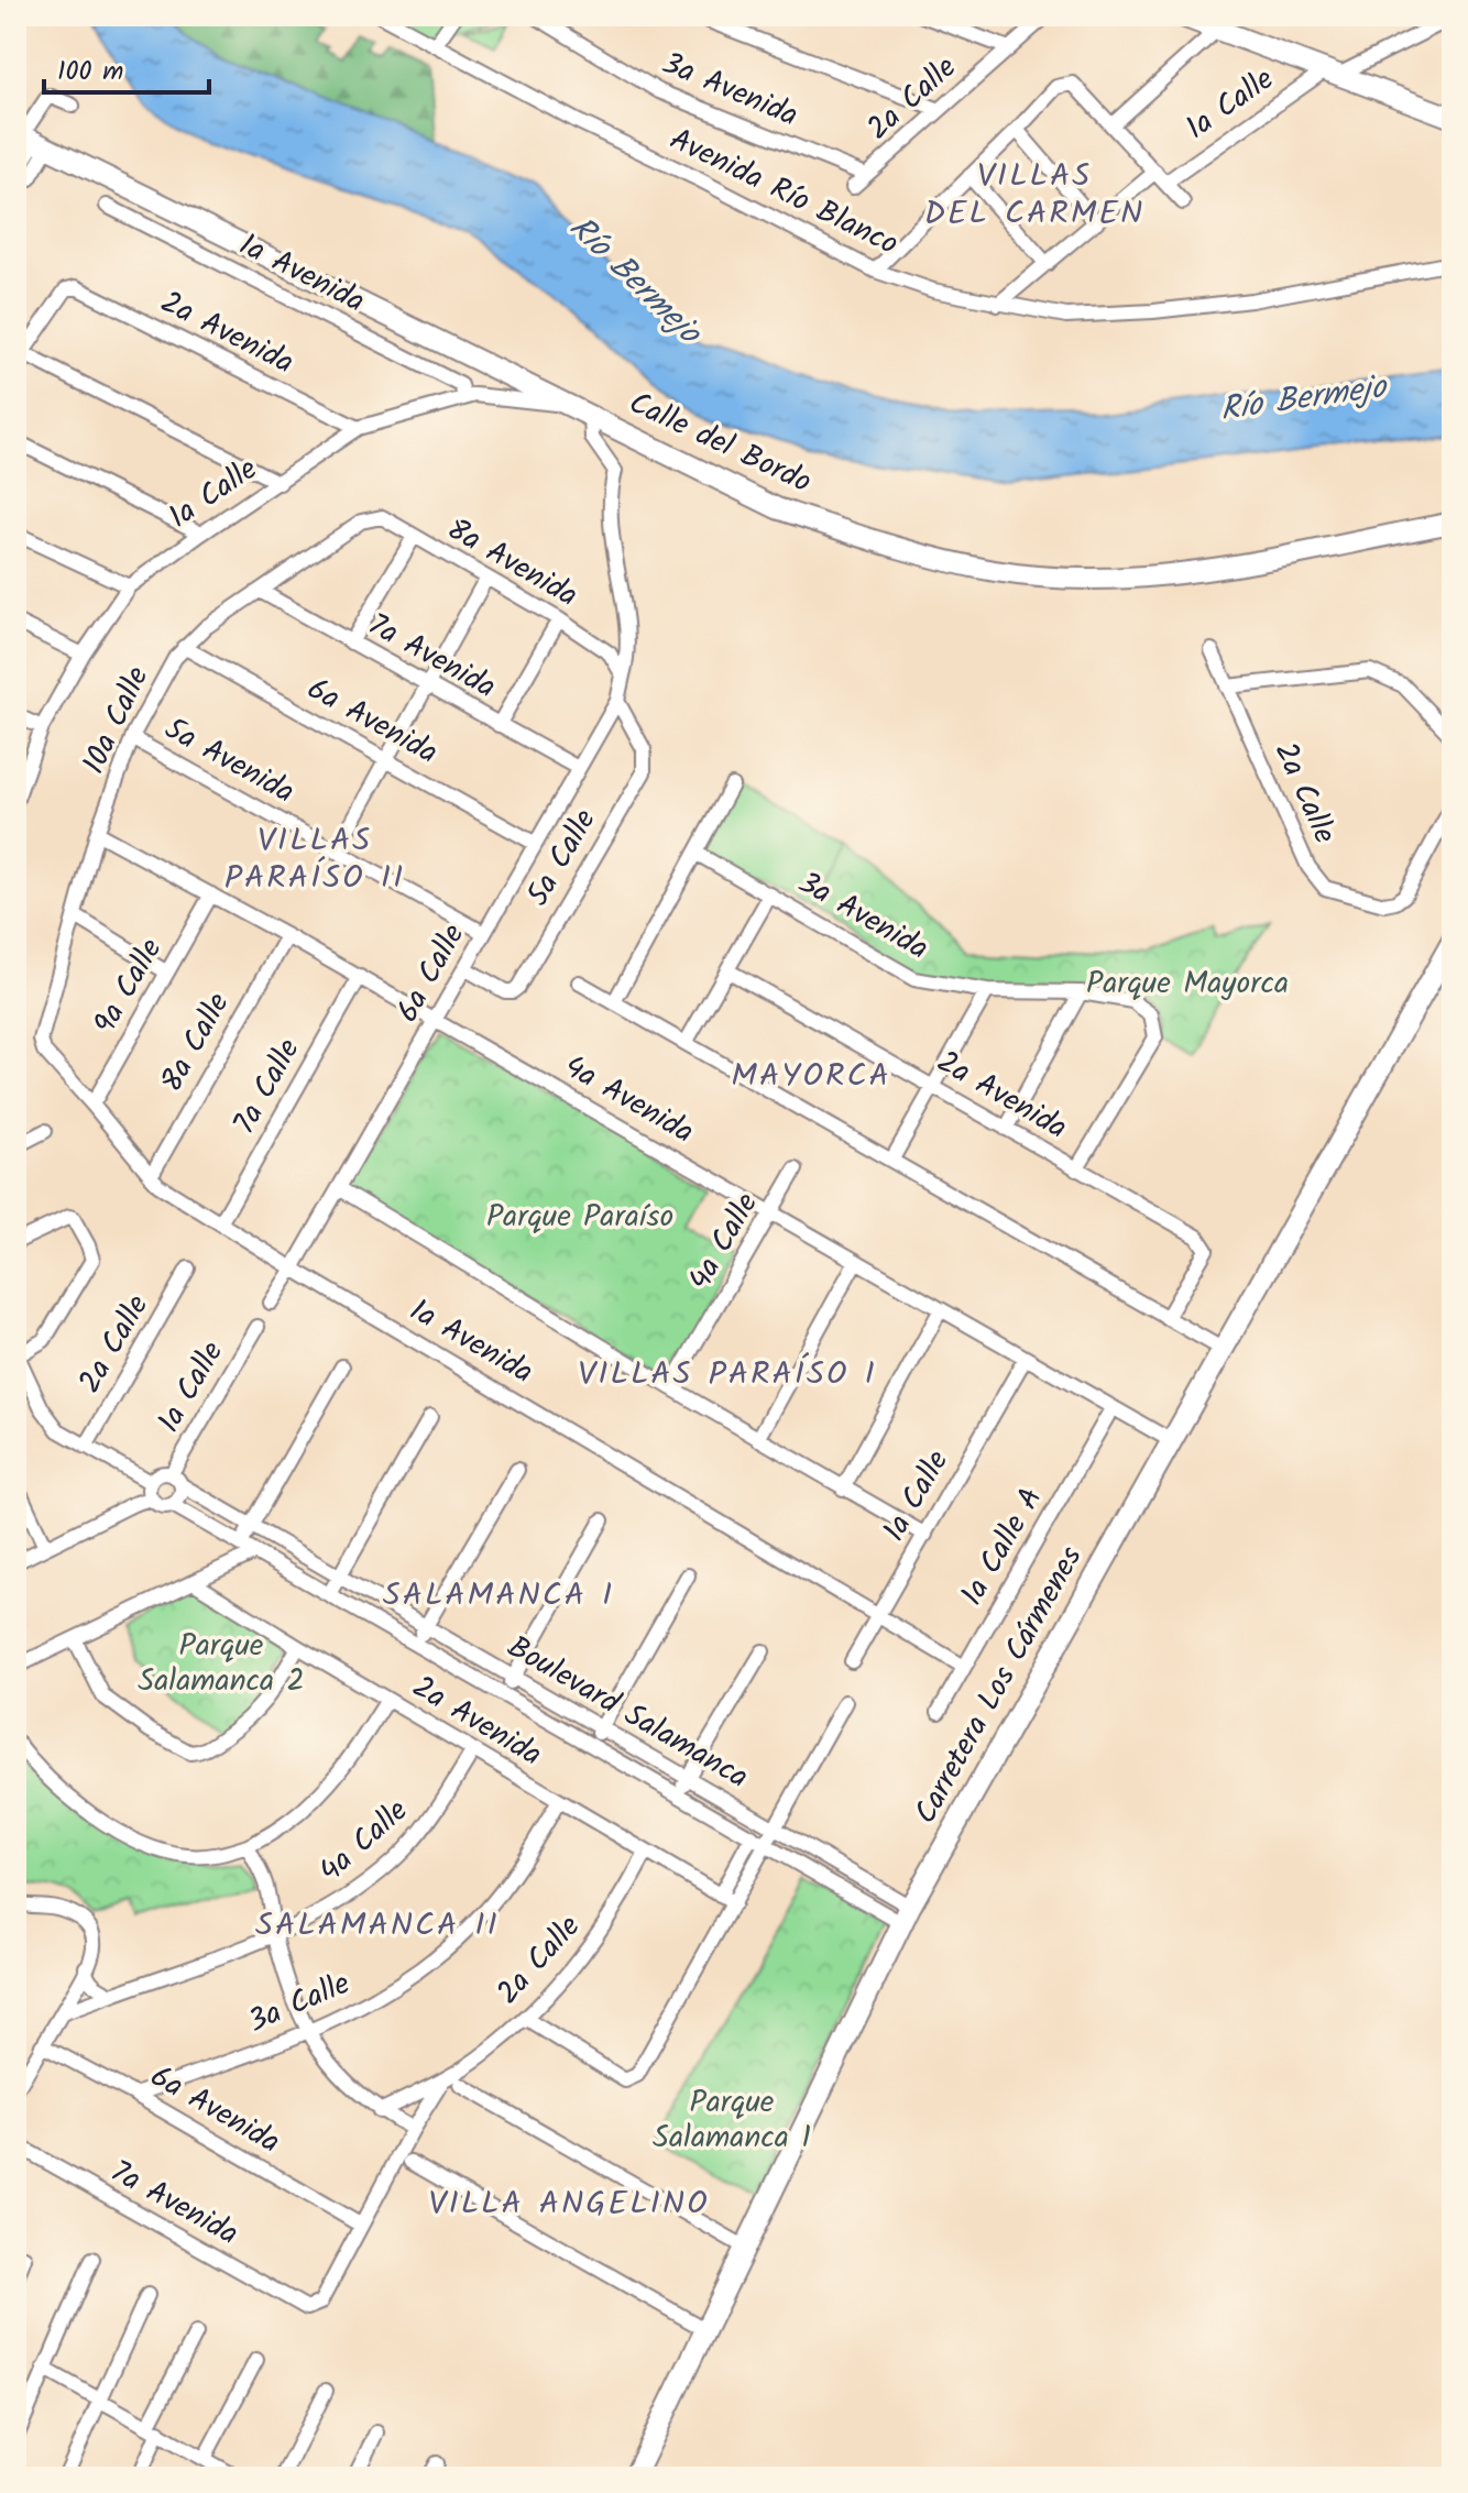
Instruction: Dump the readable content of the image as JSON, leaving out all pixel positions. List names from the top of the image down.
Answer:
{
  "streets": {
    "street": [
      "3a Avenida",
      "2a Calle",
      "1a Calle",
      "Avenida Río Blanco",
      "1a Avenida",
      "2a Avenida",
      "Calle del Bordo",
      "8a Avenida",
      "7a Avenida",
      "10a Calle",
      "6a Avenida",
      "5a Avenida",
      "5a Calle",
      "6a Calle",
      "9a Calle",
      "8a Calle",
      "7a Calle",
      "4a Avenida",
      "4a Calle",
      "1a Calle A",
      "Carretera Los Cármenes",
      "Boulevard Salamanca",
      "3a Calle"
    ]
  },
  "crossings": [
    ["3a Avenida", "2a Calle"],
    ["3a Avenida", "2a Avenida"],
    ["2a Calle", "2a Avenida"],
    ["2a Calle", "7a Avenida"],
    ["2a Calle", "6a Avenida"],
    ["1a Calle", "Avenida Río Blanco"],
    ["1a Calle", "1a Avenida"],
    ["1a Calle", "2a Avenida"],
    ["1a Calle", "Calle del Bordo"],
    ["1a Calle", "4a Avenida"],
    ["1a Calle", "Boulevard Salamanca"],
    ["1a Avenida", "10a Calle"],
    ["1a Avenida", "6a Calle"],
    ["1a Avenida", "9a Calle"],
    ["1a Avenida", "8a Calle"],
    ["1a Avenida", "7a Calle"],
    ["1a Avenida", "1a Calle A"],
    ["2a Avenida", "4a Calle"],
    ["2a Avenida", "3a Calle"],
    ["Calle del Bordo", "6a Calle"],
    ["8a Avenida", "10a Calle"],
    ["8a Avenida", "6a Calle"],
    ["7a Avenida", "10a Calle"],
    ["7a Avenida", "6a Calle"],
    ["10a Calle", "6a Avenida"],
    ["10a Calle", "5a Avenida"],
    ["10a Calle", "4a Avenida"],
    ["6a Avenida", "6a Calle"],
    ["6a Avenida", "3a Calle"],
    ["5a Avenida", "6a Calle"],
    ["5a Calle", "6a Calle"],
    ["6a Calle", "4a Avenida"],
    ["9a Calle", "4a Avenida"],
    ["8a Calle", "4a Avenida"],
    ["7a Calle", "4a Avenida"],
    ["4a Avenida", "4a Calle"],
    ["4a Avenida", "1a Calle A"],
    ["4a Avenida", "Carretera Los Cármenes"],
    ["Carretera Los Cármenes", "Boulevard Salamanca"]
  ],
  "districts": [
    "VILLAS DEL CARMEN",
    "VILLAS PARAÍSO II",
    "MAYORCA",
    "VILLAS PARAÍSO I",
    "SALAMANCA I",
    "SALAMANCA II",
    "VILLA ANGELINO"
  ],
  "water": ["Río Bermejo"],
  "parks": [
    "Parque Mayorca",
    "Parque Paraíso",
    "Parque Salamanca 2",
    "Parque Salamanca 1"
  ],
  "scale_bar": "100 m"
}
